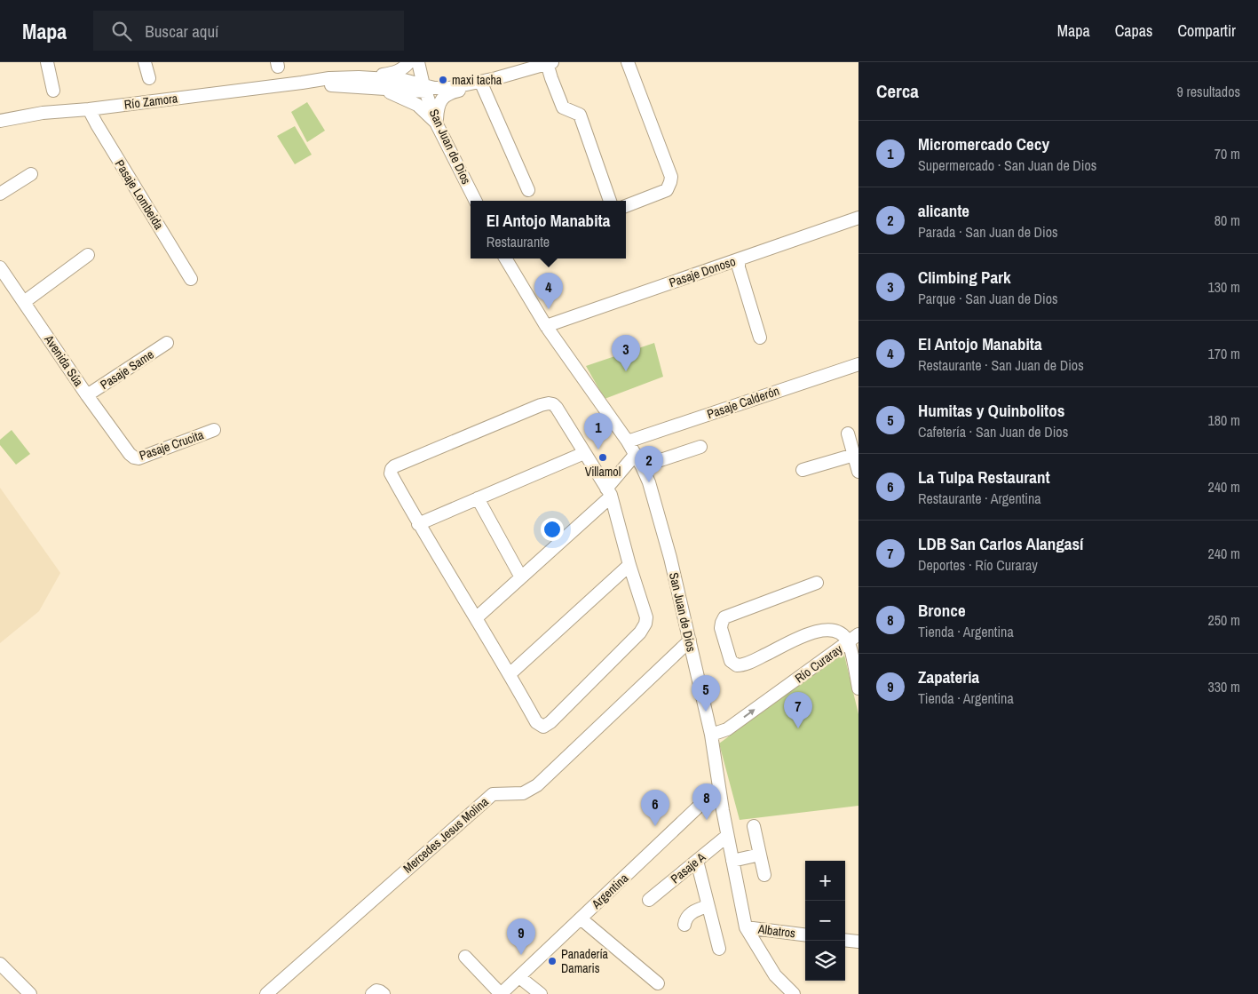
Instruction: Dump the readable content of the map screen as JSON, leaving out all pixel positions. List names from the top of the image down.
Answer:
{
  "streets": {
    "street": [
      "Río Zamora",
      "San Juan de Dios",
      "Pasaje Lombeida",
      "Pasaje Donoso",
      "Avenida Súa",
      "Pasaje Same",
      "Pasaje Calderón",
      "Pasaje Crucita",
      "Río Curaray",
      "Mercedes Jesus Molina",
      "Pasaje A",
      "Argentina",
      "Albatros"
    ]
  },
  "crossings": [
    ["Río Zamora", "San Juan de Dios"],
    ["Río Zamora", "Pasaje Lombeida"],
    ["San Juan de Dios", "Pasaje Donoso"],
    ["San Juan de Dios", "Pasaje Calderón"],
    ["San Juan de Dios", "Río Curaray"],
    ["San Juan de Dios", "Mercedes Jesus Molina"],
    ["San Juan de Dios", "Pasaje A"],
    ["San Juan de Dios", "Argentina"],
    ["San Juan de Dios", "Albatros"],
    ["Avenida Súa", "Pasaje Same"],
    ["Avenida Súa", "Pasaje Crucita"]
  ],
  "one_way": ["Río Curaray"],
  "places": ["maxi tacha", "Villamol", "Panadería Damaris"],
  "page": {
    "header": "Mapa",
    "search": "Buscar aquí",
    "nav": ["Mapa", "Capas", "Compartir"],
    "heading": ["Cerca", "9 resultados"],
    "list": [
      {
        "mark": "1",
        "name": "Micromercado Cecy",
        "note": "Supermercado · San Juan de Dios",
        "value": "70 m"
      },
      {
        "mark": "2",
        "name": "alicante",
        "note": "Parada · San Juan de Dios",
        "value": "80 m"
      },
      {
        "mark": "3",
        "name": "Climbing Park",
        "note": "Parque · San Juan de Dios",
        "value": "130 m"
      },
      {
        "mark": "4",
        "name": "El Antojo Manabita",
        "note": "Restaurante · San Juan de Dios",
        "value": "170 m"
      },
      {
        "mark": "5",
        "name": "Humitas y Quinbolitos",
        "note": "Cafetería · San Juan de Dios",
        "value": "180 m"
      },
      {
        "mark": "6",
        "name": "La Tulpa Restaurant",
        "note": "Restaurante · Argentina",
        "value": "240 m"
      },
      {
        "mark": "7",
        "name": "LDB San Carlos Alangasí",
        "note": "Deportes · Río Curaray",
        "value": "240 m"
      },
      {
        "mark": "8",
        "name": "Bronce",
        "note": "Tienda · Argentina",
        "value": "250 m"
      },
      {
        "mark": "9",
        "name": "Zapateria",
        "note": "Tienda · Argentina",
        "value": "330 m"
      }
    ],
    "popup": ["El Antojo Manabita", "Restaurante"],
    "pins": [
      "4",
      "3",
      "1",
      "2",
      "5",
      "7",
      "8",
      "6",
      "9"
    ],
    "map_buttons": ["+", "−"]
  }
}
